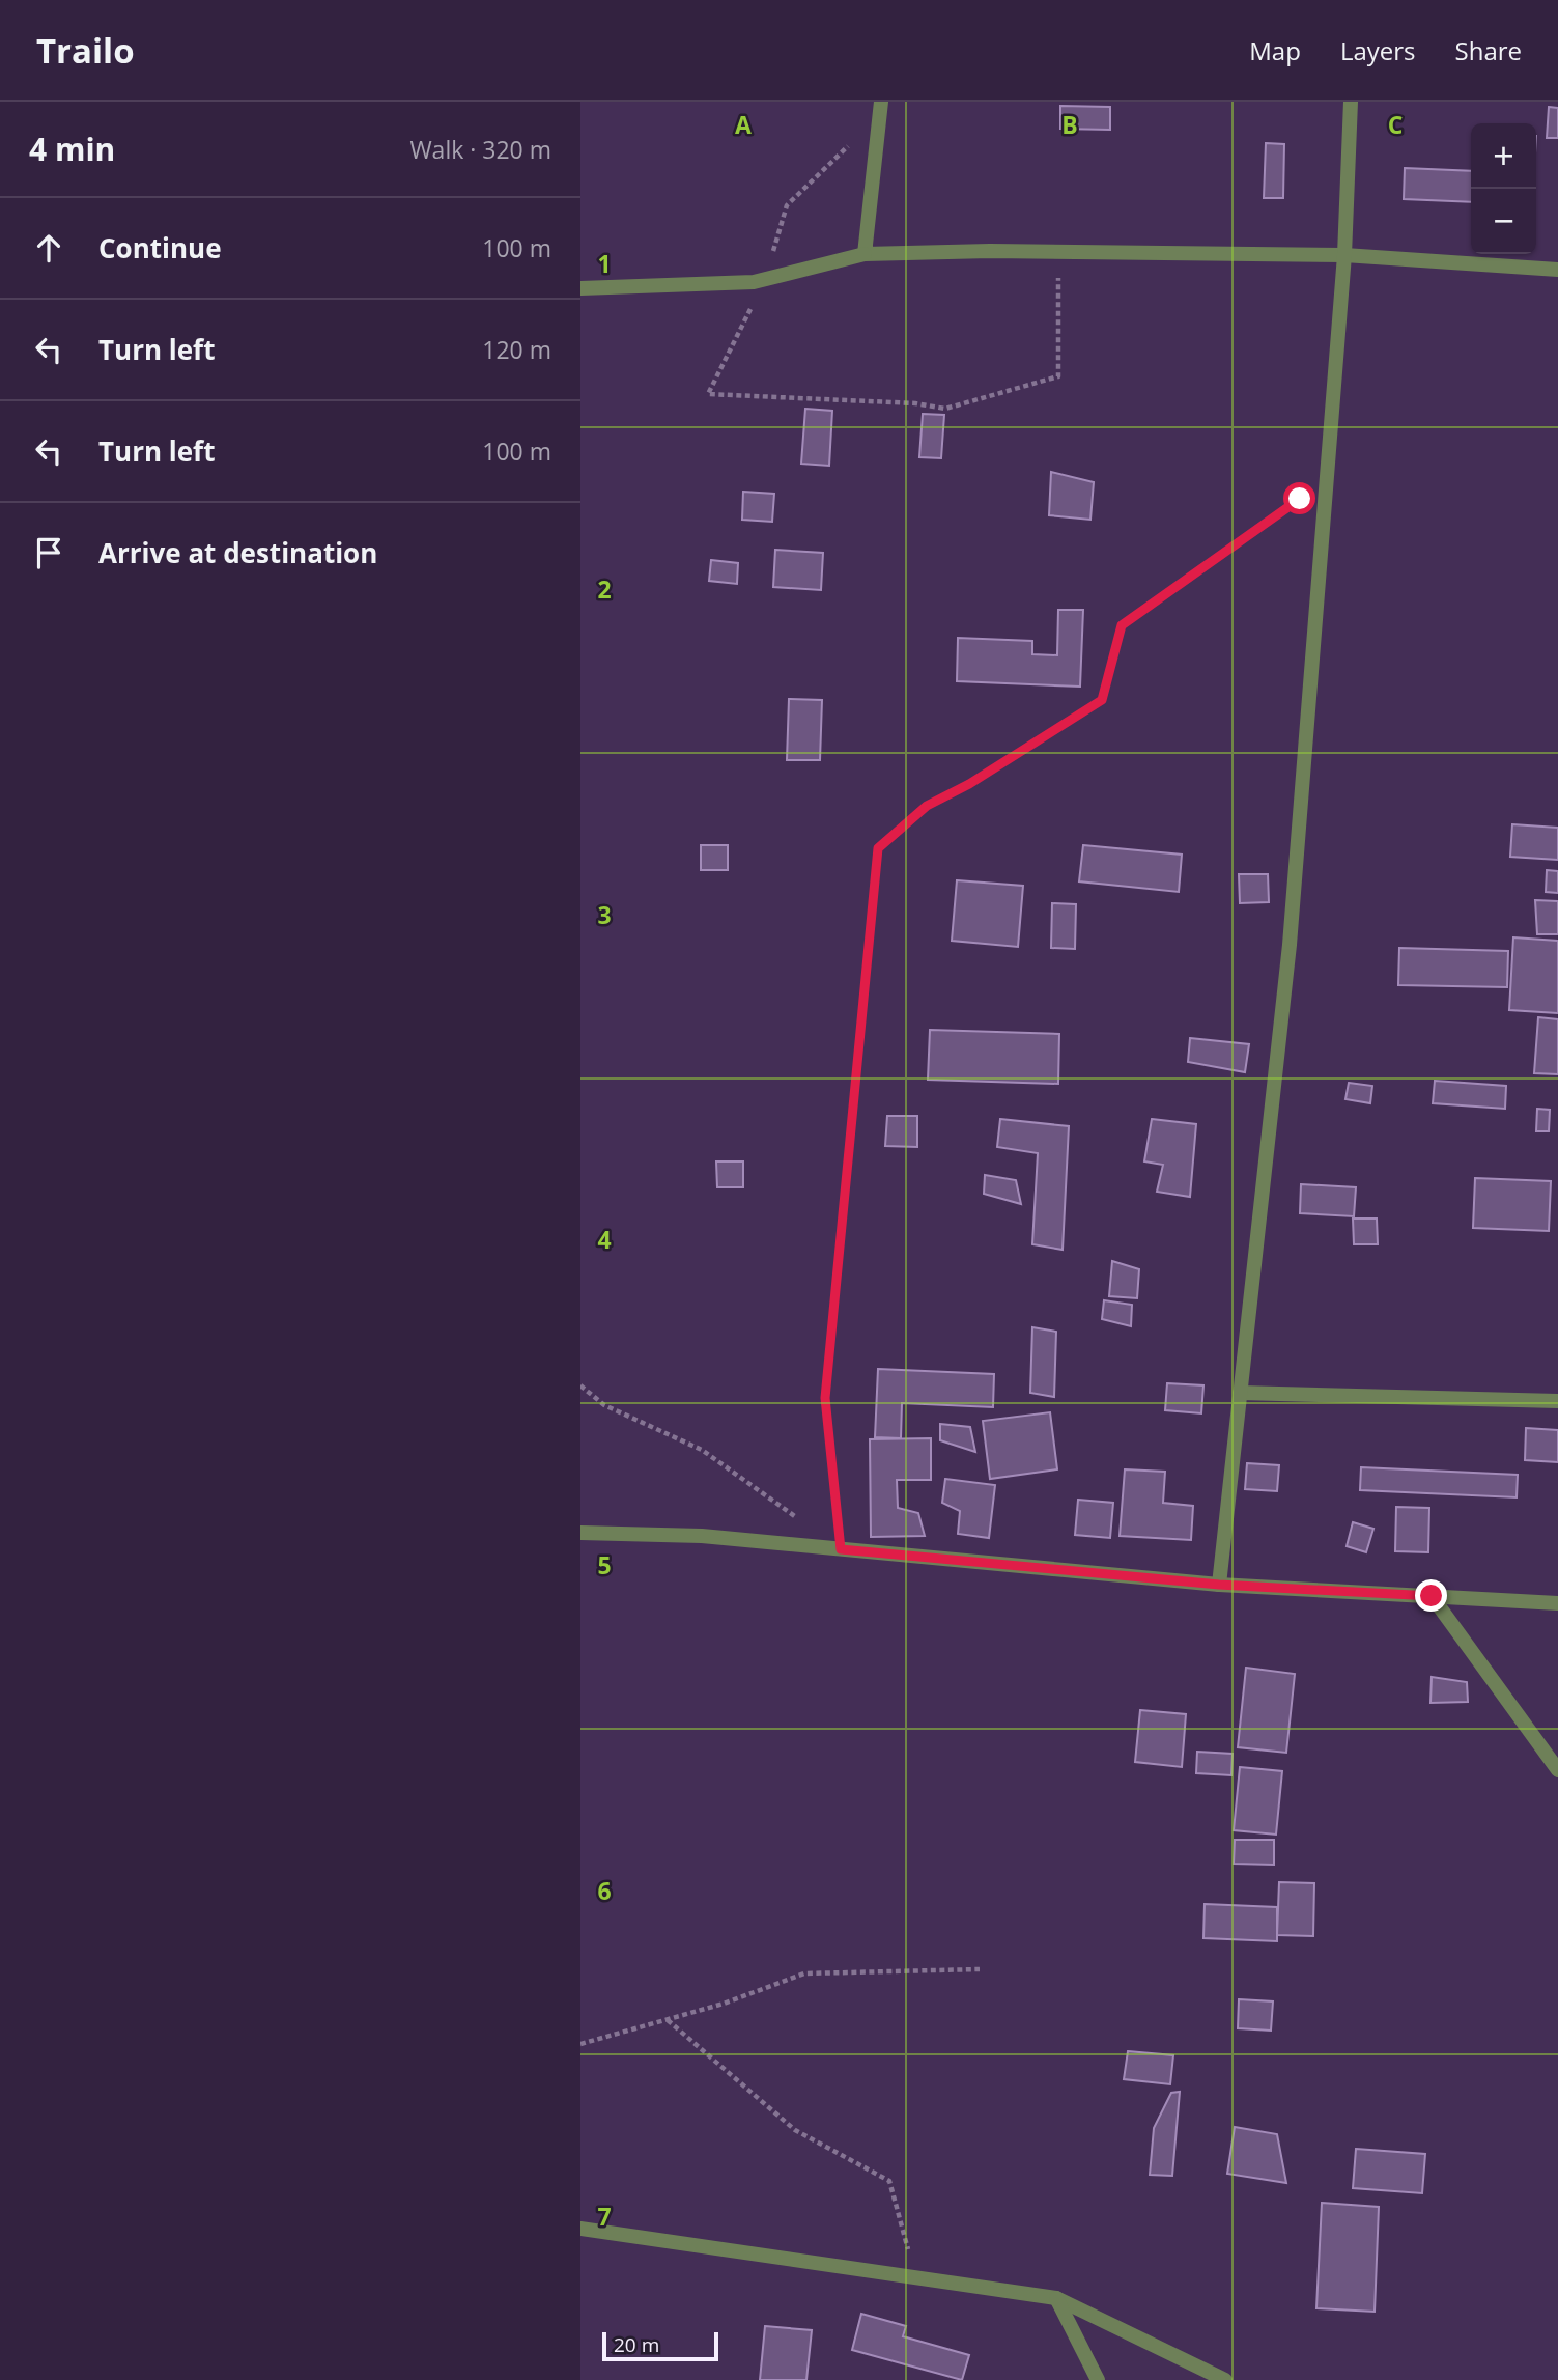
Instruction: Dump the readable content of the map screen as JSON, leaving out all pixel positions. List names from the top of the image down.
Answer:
{
  "scale_bar": "20 m",
  "page": {
    "header": "Trailo",
    "nav": ["Map", "Layers", "Share"],
    "heading": ["4 min", "Walk · 320 m"],
    "map_buttons": ["+", "−"],
    "list": [
      ["Continue", "100 m"],
      ["Turn left", "120 m"],
      ["Turn left", "100 m"],
      "Arrive at destination"
    ],
    "scale": "20 m"
  },
  "grid": {
    "columns": ["A", "B", "C"],
    "rows": [
      "1",
      "2",
      "3",
      "4",
      "5",
      "6",
      "7"
    ]
  }
}
